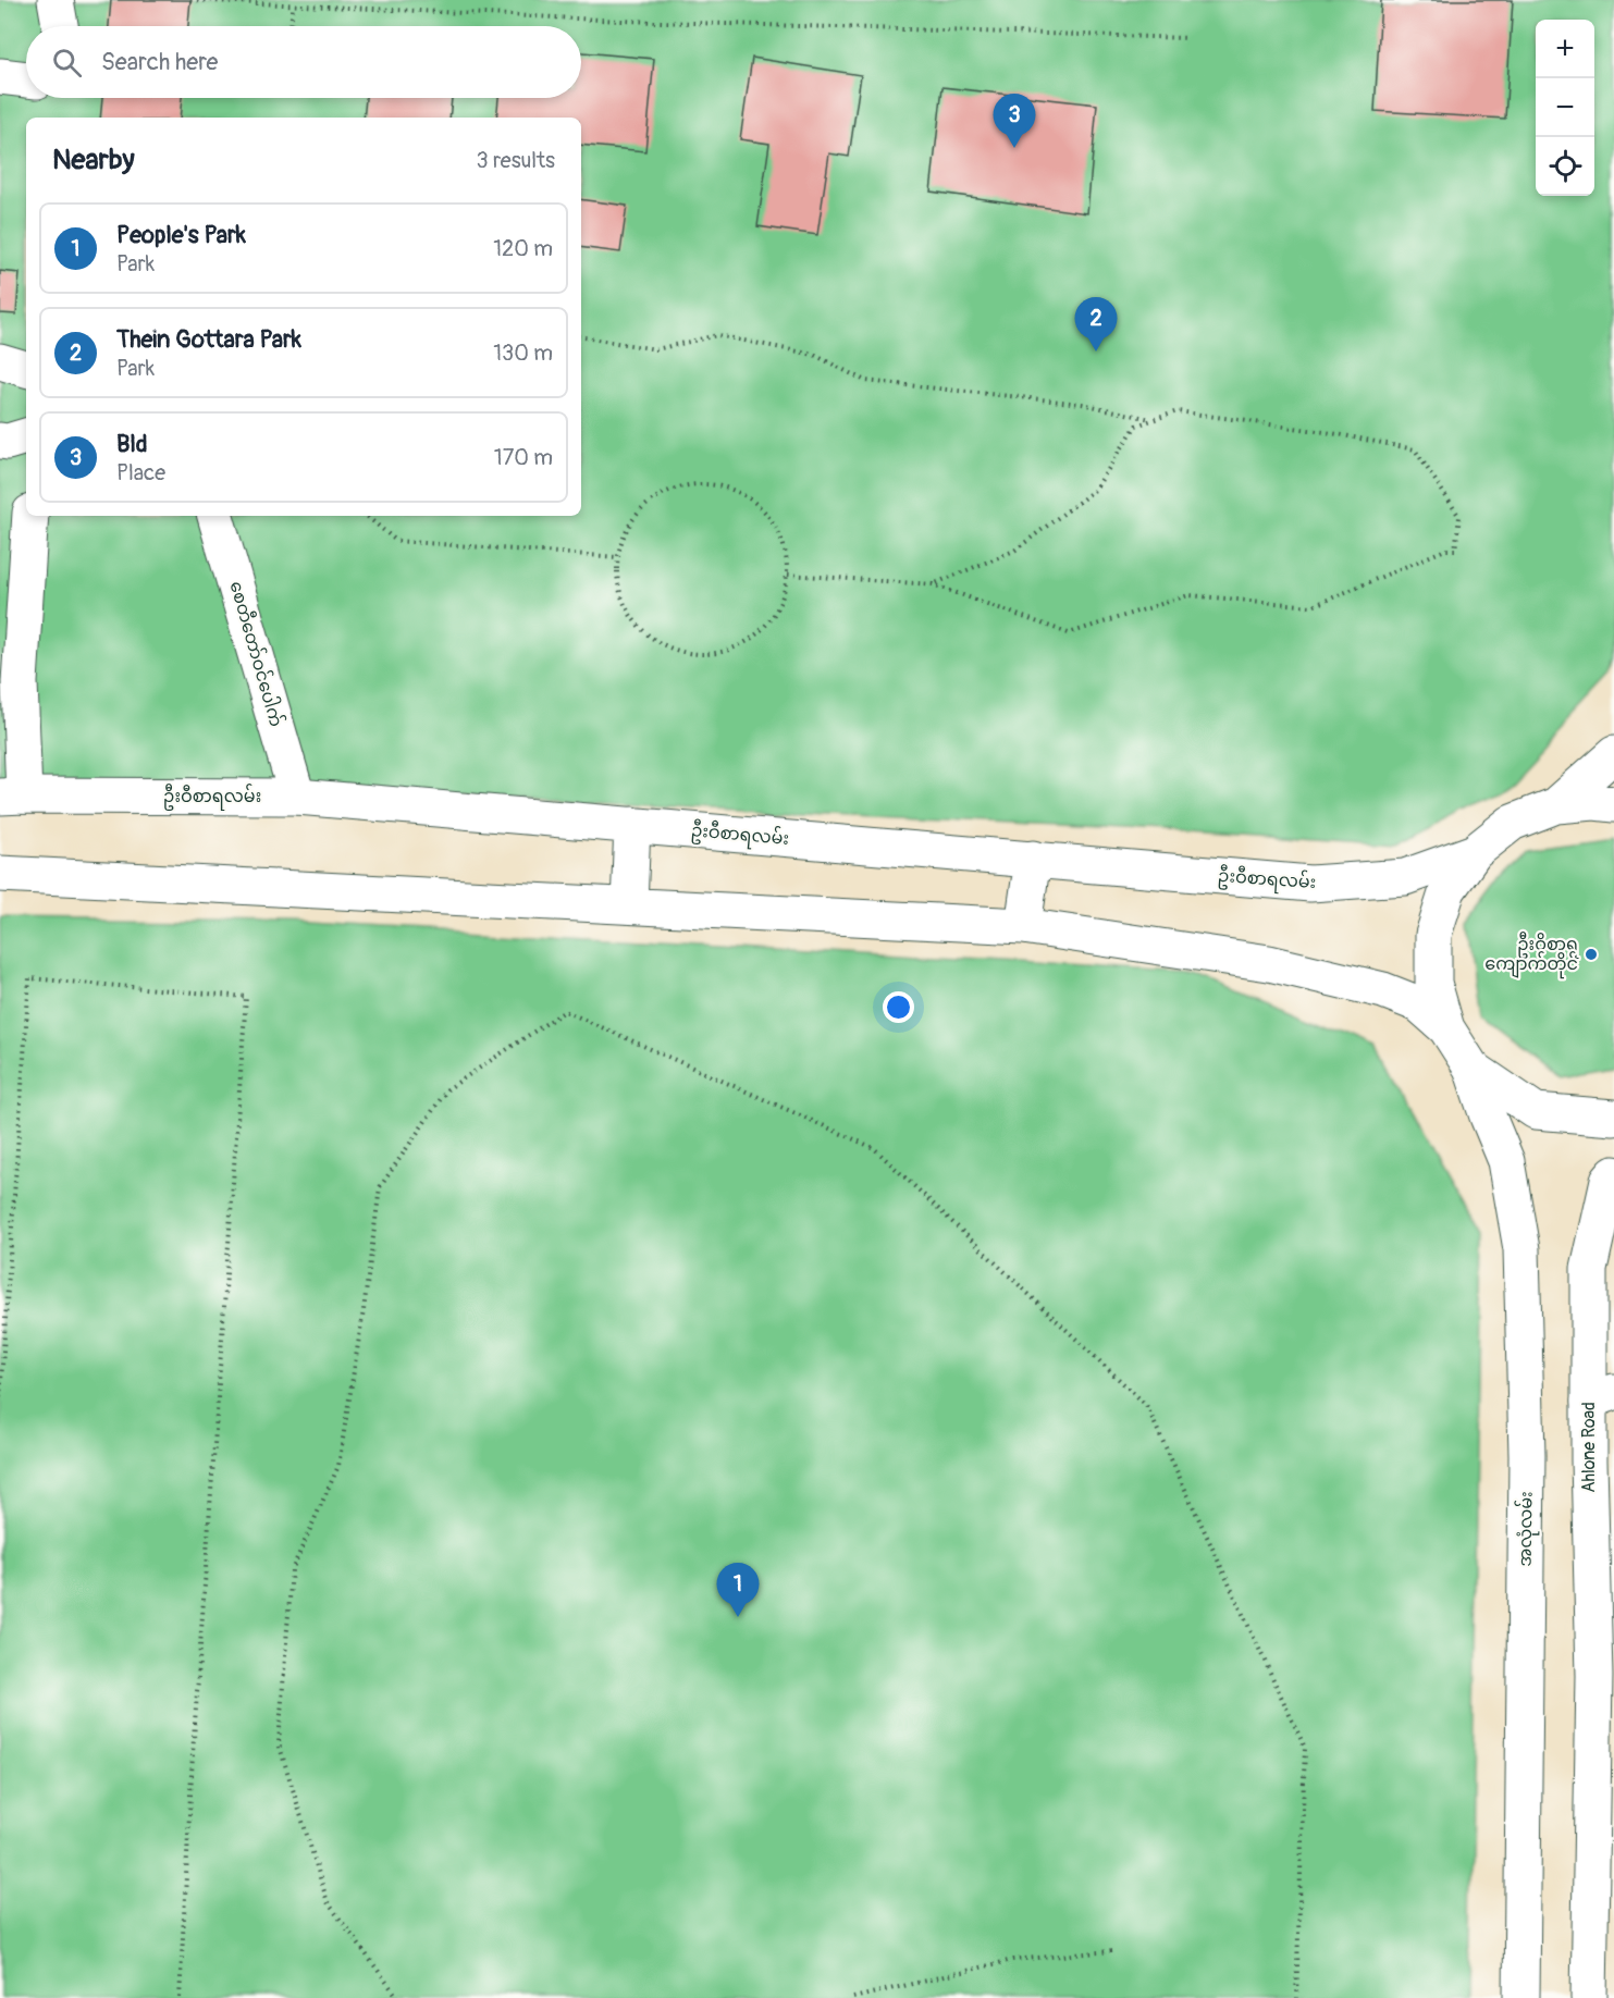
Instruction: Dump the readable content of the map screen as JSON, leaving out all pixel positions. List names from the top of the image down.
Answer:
{
  "streets": {
    "main road": [
      "စေတီတော်ဝင်ပေါက်",
      "ဦးဝီစာရလမ်း",
      "Ahlone Road",
      "အလုံလမ်း"
    ]
  },
  "crossings": [
    ["စေတီတော်ဝင်ပေါက်", "ဦးဝီစာရလမ်း"]
  ],
  "places": ["ဦးဝိစာရ ကျောက်တိုင်"],
  "page": {
    "map_buttons": ["+", "−"],
    "search": "Search here",
    "pins": ["3", "2", "1"],
    "heading": ["Nearby", "3 results"],
    "list": [
      {
        "mark": "1",
        "name": "People's Park",
        "note": "Park",
        "value": "120 m"
      },
      {
        "mark": "2",
        "name": "Thein Gottara Park",
        "note": "Park",
        "value": "130 m"
      },
      {
        "mark": "3",
        "name": "Bld",
        "note": "Place",
        "value": "170 m"
      }
    ]
  }
}
